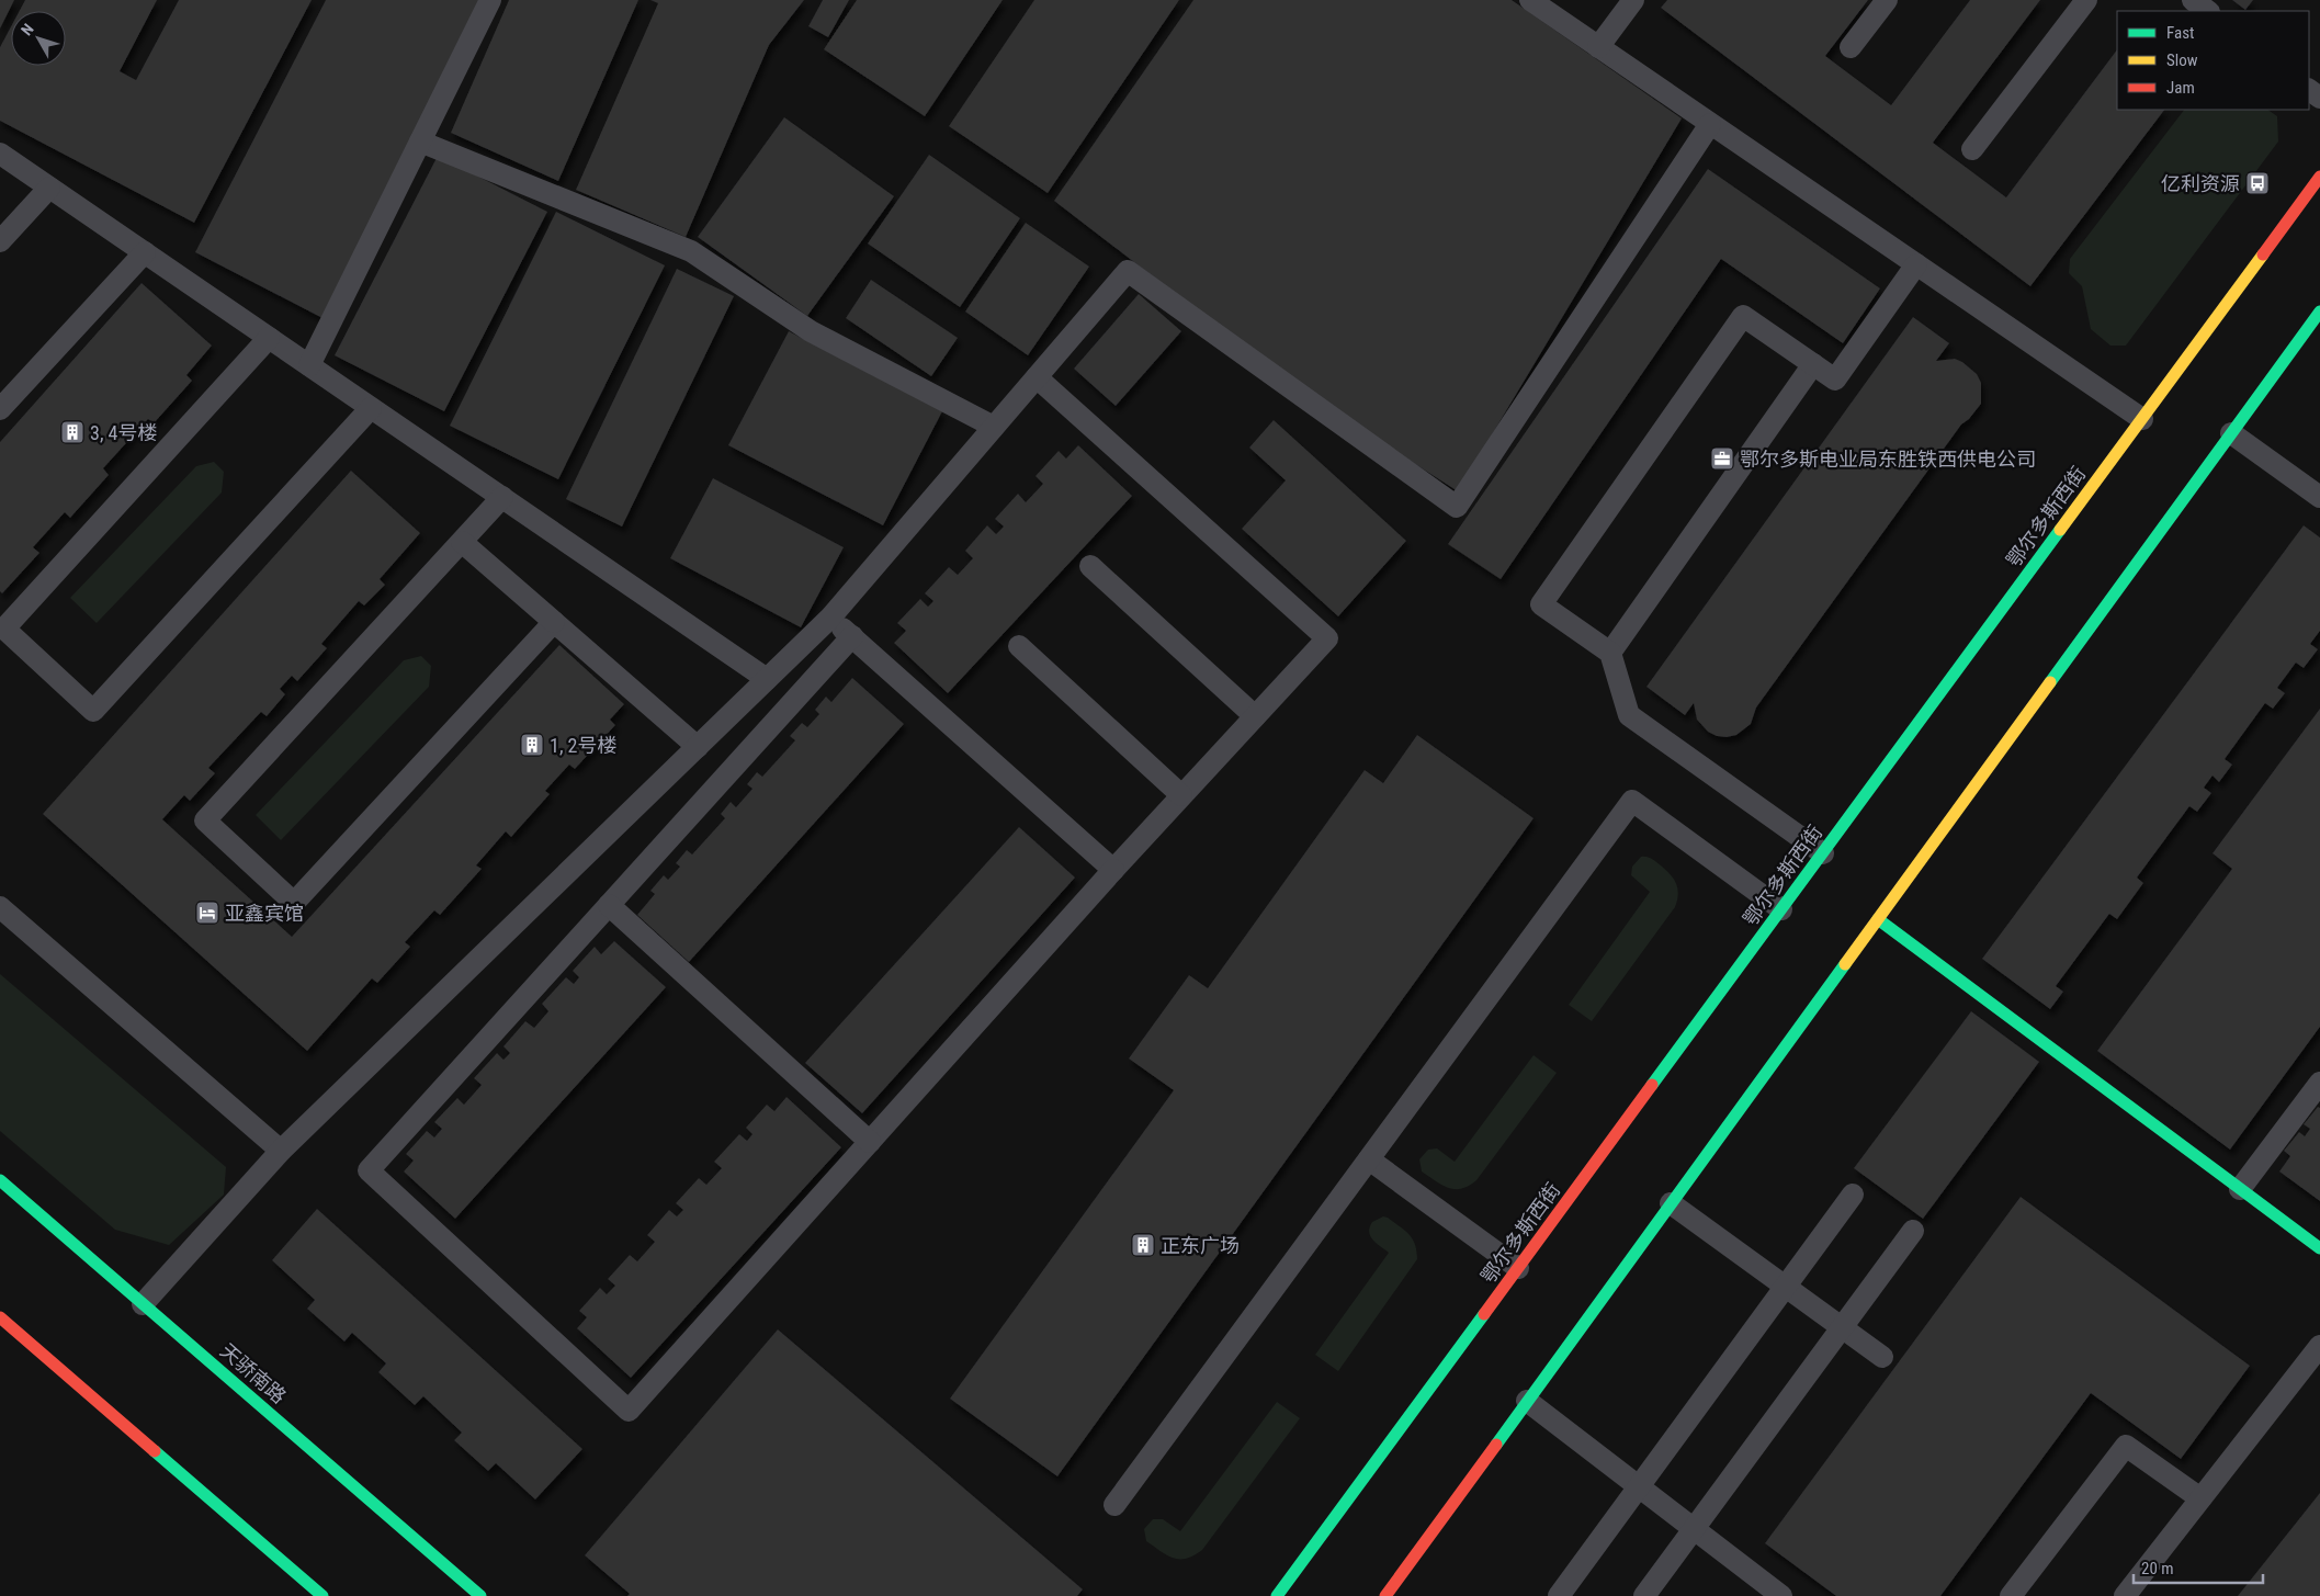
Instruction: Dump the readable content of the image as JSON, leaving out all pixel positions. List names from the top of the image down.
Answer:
{
  "streets": {
    "main road": ["鄂尔多斯西街", "天骄南路"]
  },
  "places": {
    "bus stop": ["亿利资源"],
    "building": ["3, 4号楼", "1, 2号楼", "正东广场"],
    "office": ["鄂尔多斯电业局东胜铁西供电公司"],
    "hotel": ["亚鑫宾馆"]
  },
  "legend": ["Fast", "Slow", "Jam"],
  "scale_bar": "20 m",
  "north": "top left"
}
